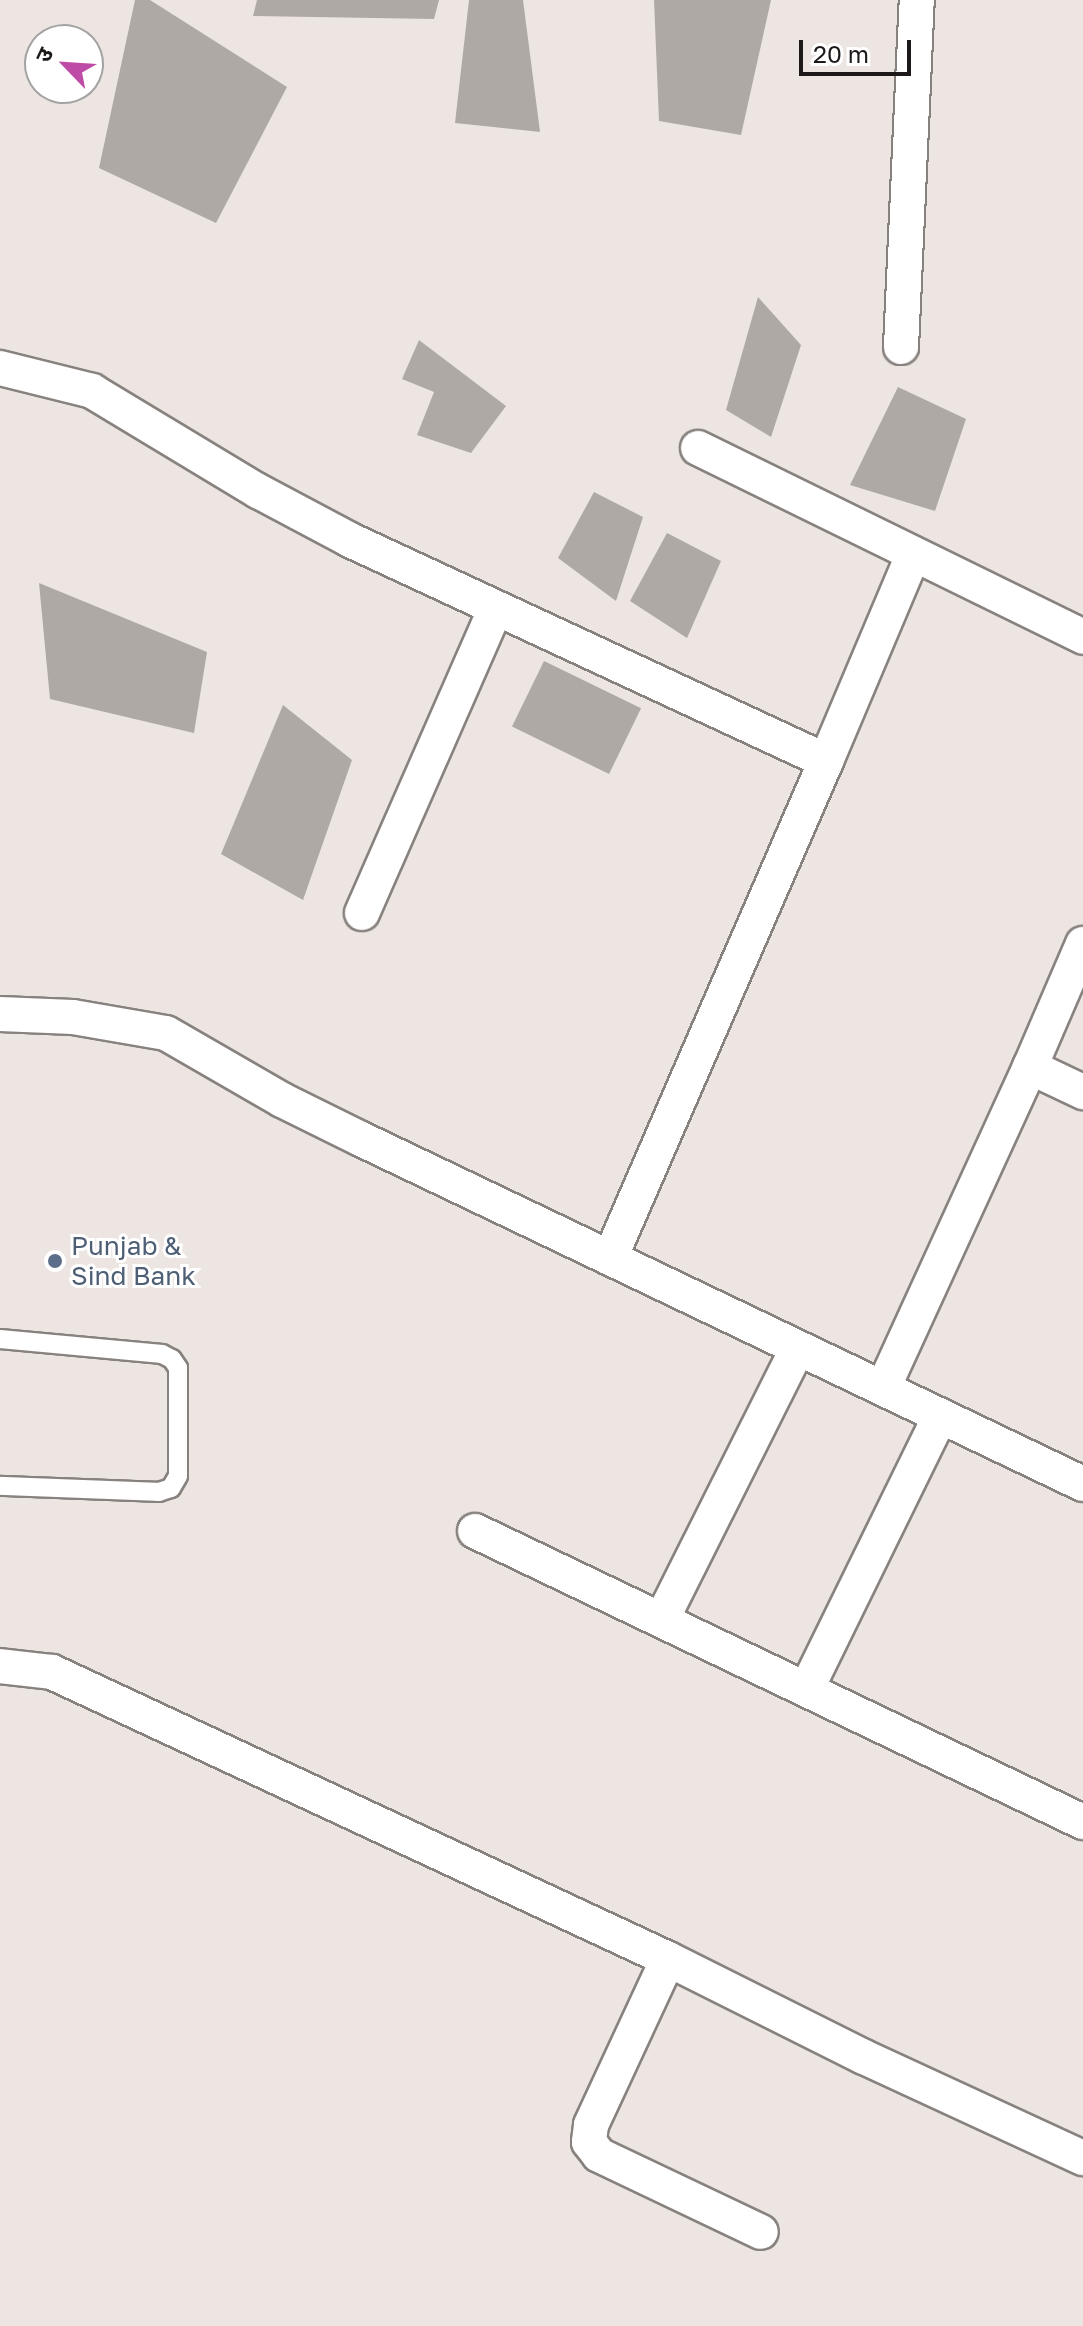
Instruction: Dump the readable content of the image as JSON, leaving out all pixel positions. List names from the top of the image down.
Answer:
{
  "places": ["Punjab & Sind Bank"],
  "scale_bar": "20 m",
  "north": "top left"
}
